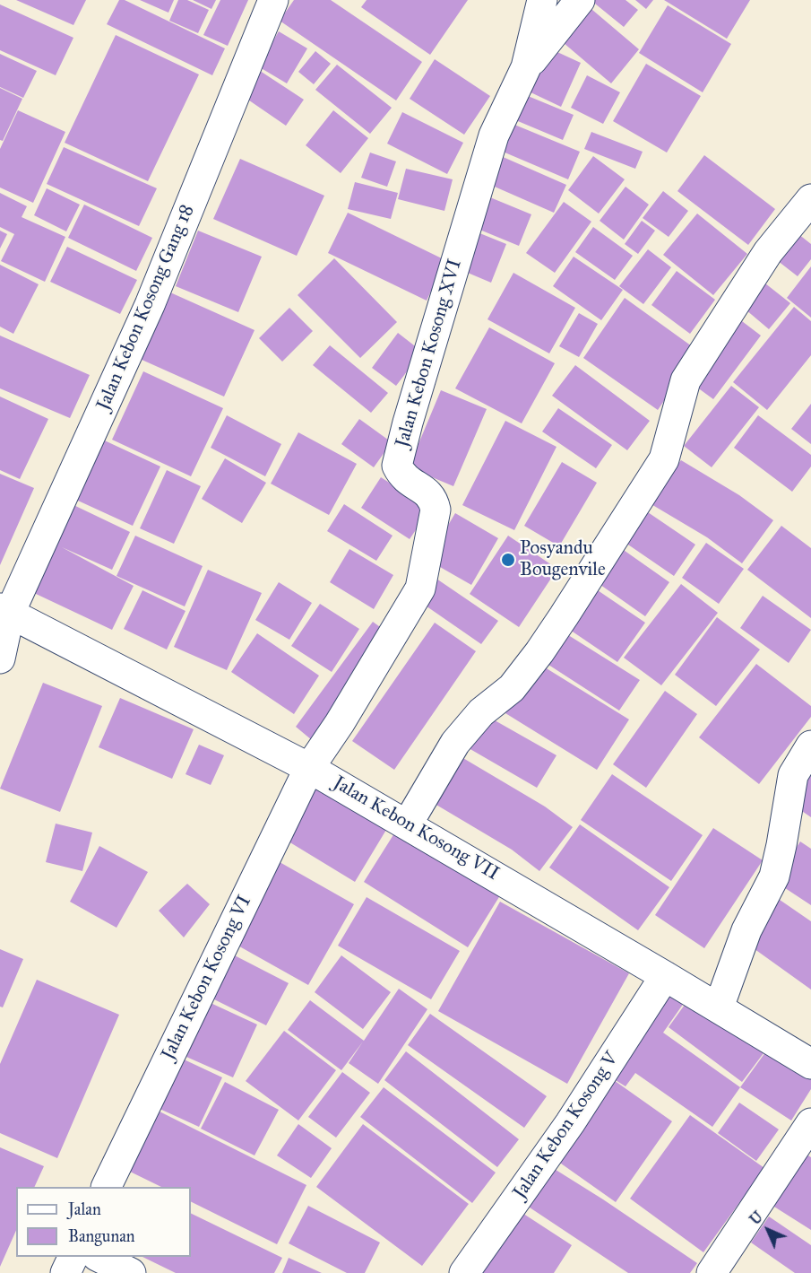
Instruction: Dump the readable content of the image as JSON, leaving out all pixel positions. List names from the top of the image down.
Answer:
{
  "streets": {
    "street": [
      "Jalan Kebon Kosong Gang 18",
      "Jalan Kebon Kosong XVI",
      "Jalan Kebon Kosong VII",
      "Jalan Kebon Kosong VI",
      "Jalan Kebon Kosong V"
    ]
  },
  "crossings": [
    ["Jalan Kebon Kosong Gang 18", "Jalan Kebon Kosong VII"],
    ["Jalan Kebon Kosong XVI", "Jalan Kebon Kosong VII"],
    ["Jalan Kebon Kosong XVI", "Jalan Kebon Kosong VI"],
    ["Jalan Kebon Kosong VII", "Jalan Kebon Kosong VI"],
    ["Jalan Kebon Kosong VII", "Jalan Kebon Kosong V"]
  ],
  "places": ["Posyandu Bougenvile"],
  "legend": ["Jalan", "Bangunan"],
  "north": "top left"
}
